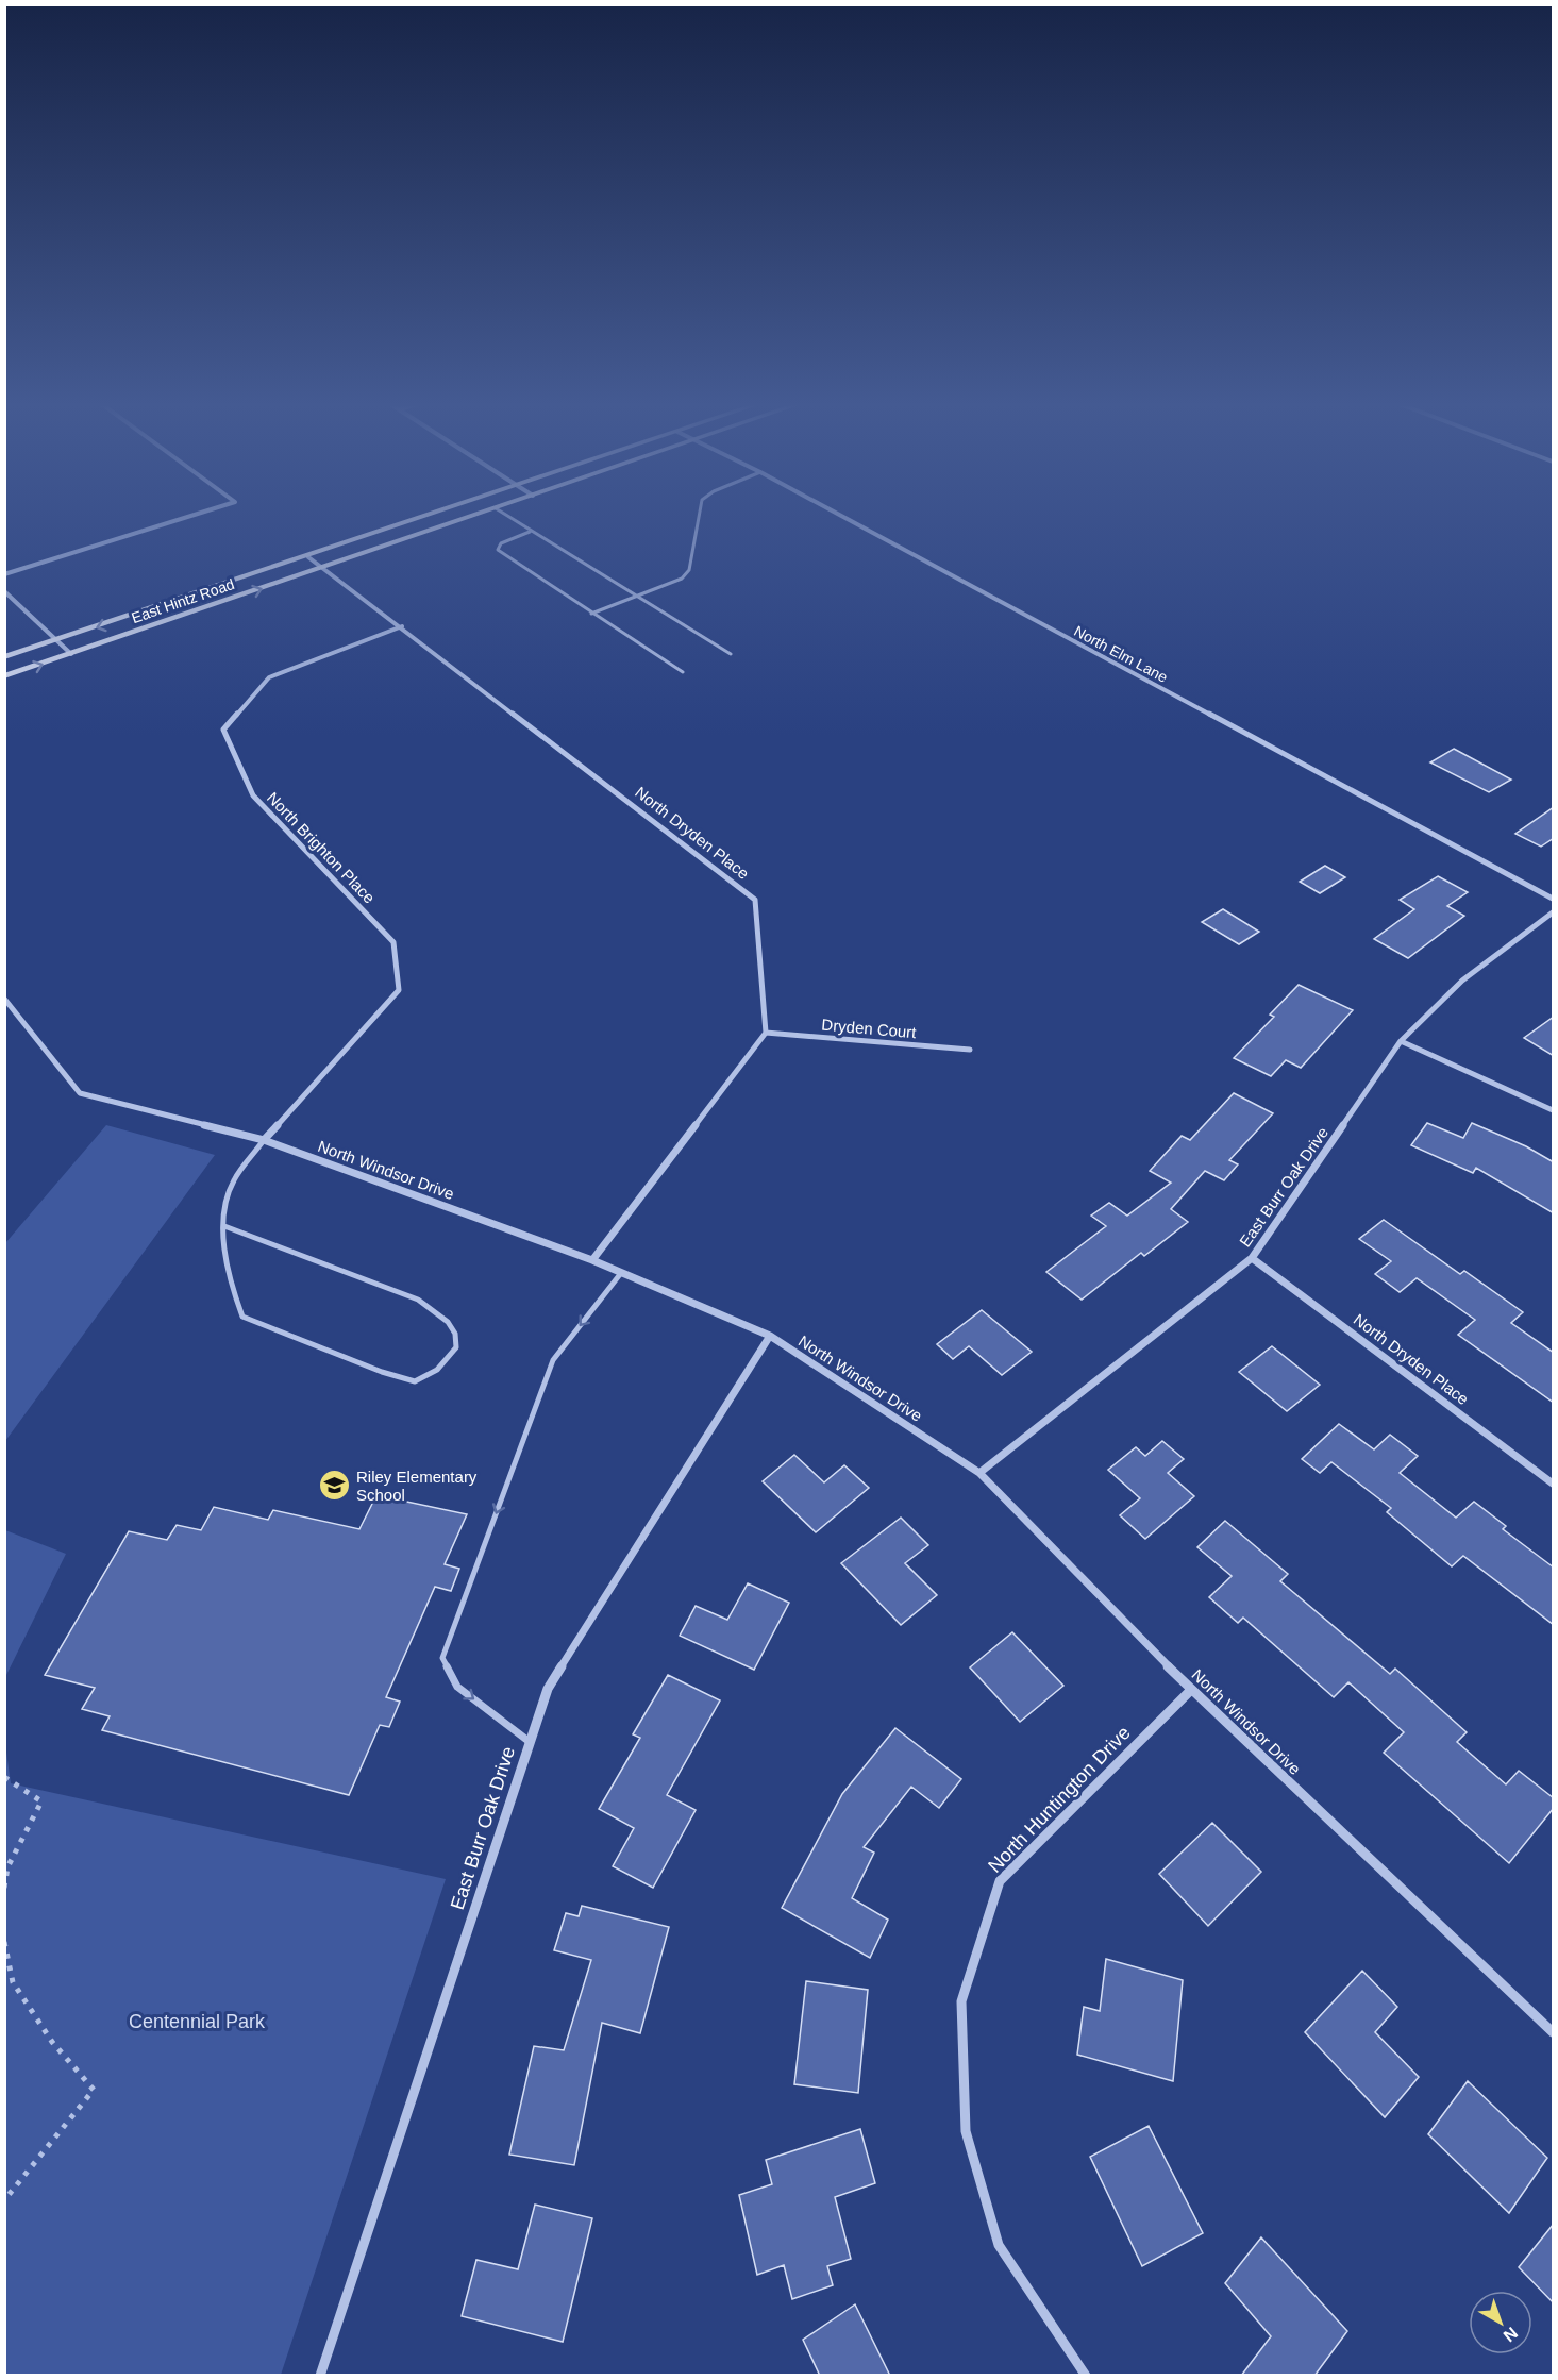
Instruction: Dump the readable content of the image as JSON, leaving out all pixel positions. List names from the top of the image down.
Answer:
{
  "streets": {
    "main road": ["East Hintz Road"],
    "street": [
      "North Elm Lane",
      "North Dryden Place",
      "North Brighton Place",
      "Dryden Court",
      "North Windsor Drive",
      "East Burr Oak Drive",
      "North Huntington Drive"
    ]
  },
  "crossings": [
    ["East Hintz Road", "North Dryden Place"],
    ["North Dryden Place", "North Brighton Place"],
    ["North Dryden Place", "Dryden Court"],
    ["North Dryden Place", "East Burr Oak Drive"],
    ["North Brighton Place", "North Windsor Drive"],
    ["North Windsor Drive", "East Burr Oak Drive"],
    ["North Windsor Drive", "North Huntington Drive"]
  ],
  "parks": ["Centennial Park"],
  "places": {
    "school or university": ["Riley Elementary School"]
  },
  "north": "bottom right"
}
